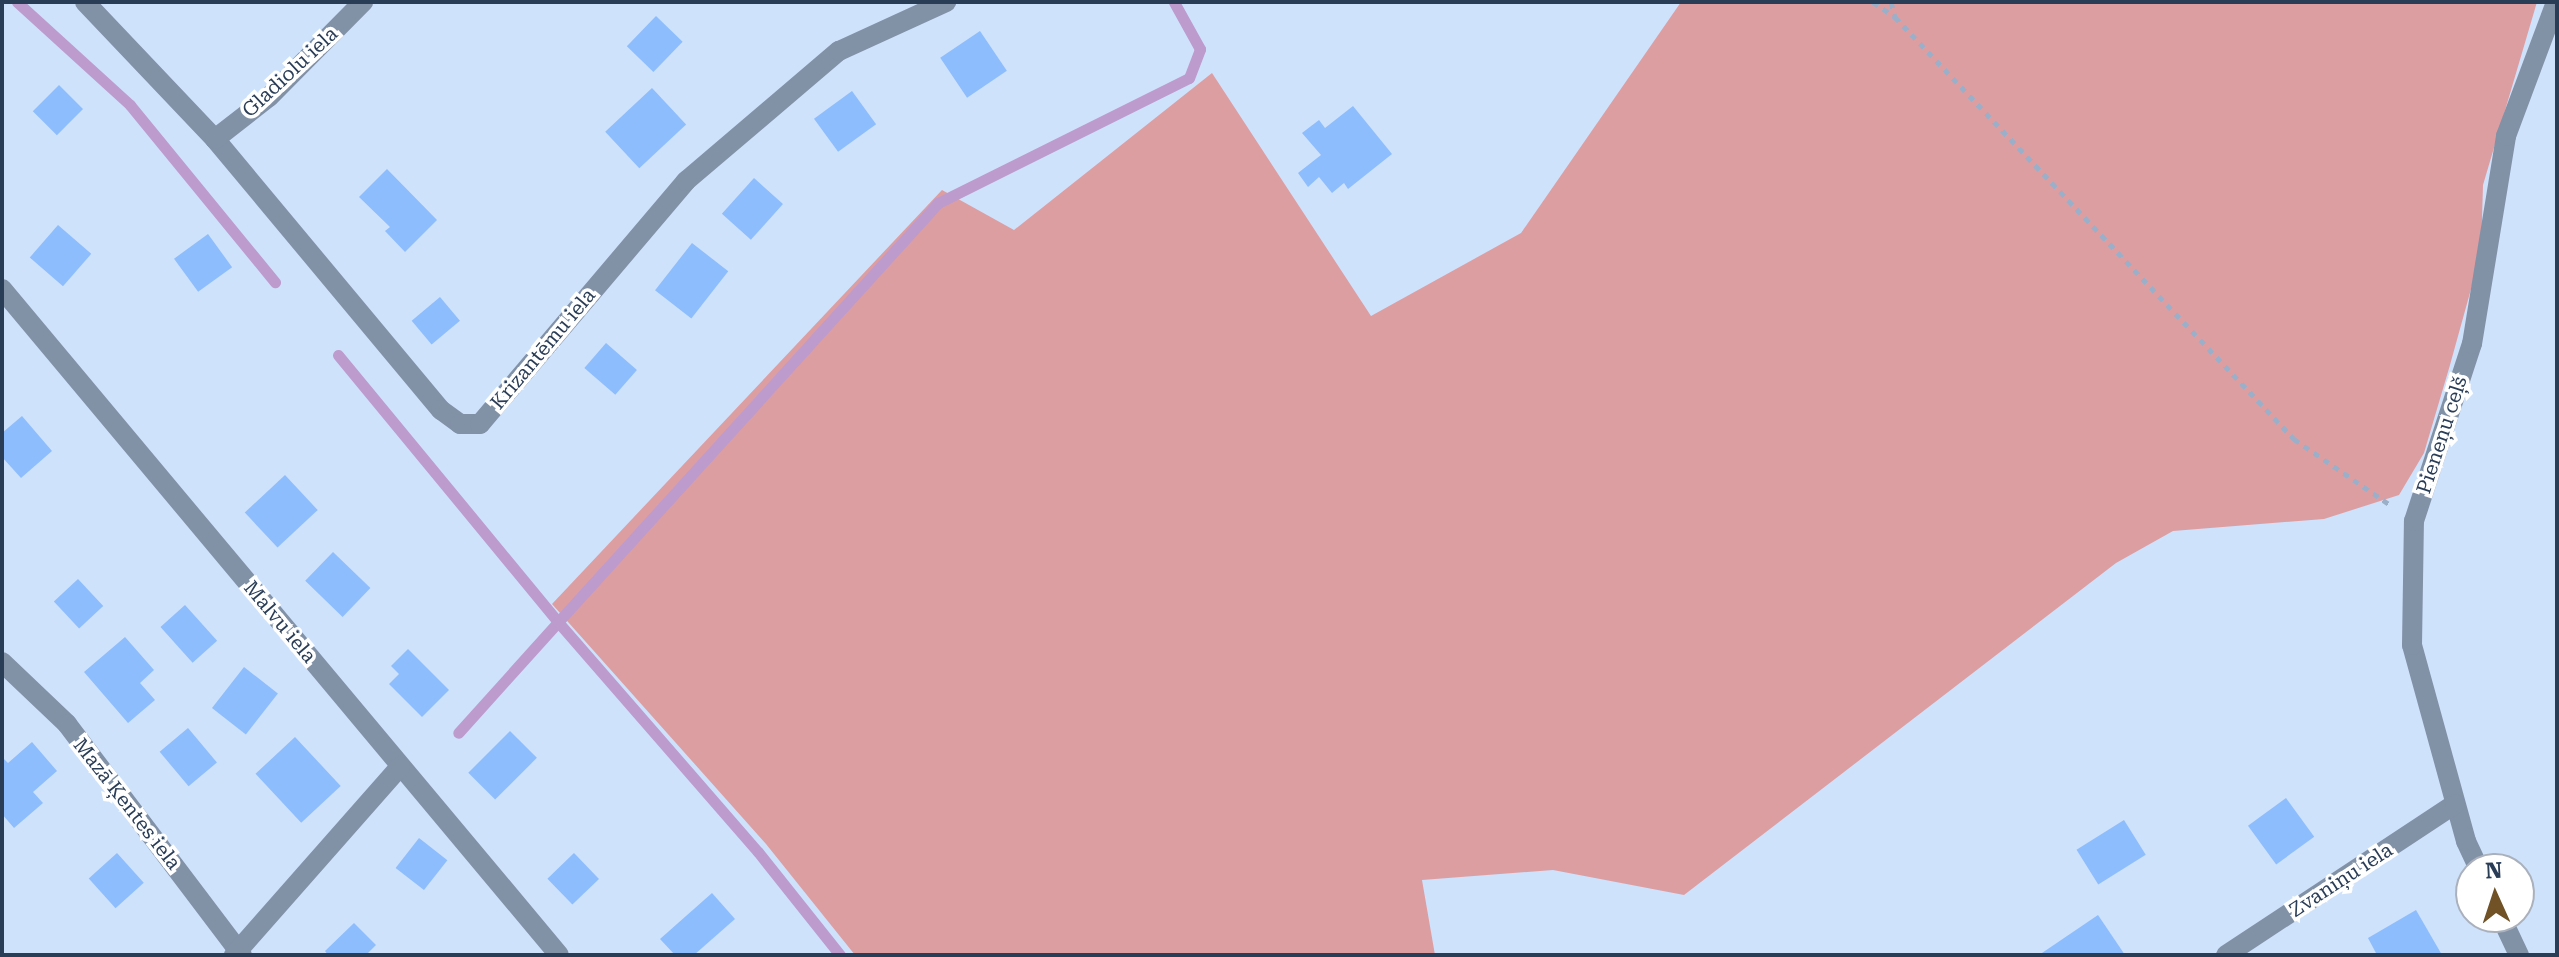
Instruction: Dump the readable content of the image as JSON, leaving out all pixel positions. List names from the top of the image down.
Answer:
{
  "streets": {
    "street": [
      "Gladiolu iela",
      "Krizantēmu iela",
      "Pieneņu ceļš",
      "Malvu iela",
      "Mazā Ķentes iela",
      "Zvaniņu iela"
    ]
  },
  "crossings": [
    ["Gladiolu iela", "Krizantēmu iela"],
    ["Pieneņu ceļš", "Zvaniņu iela"]
  ],
  "north": "top"
}
